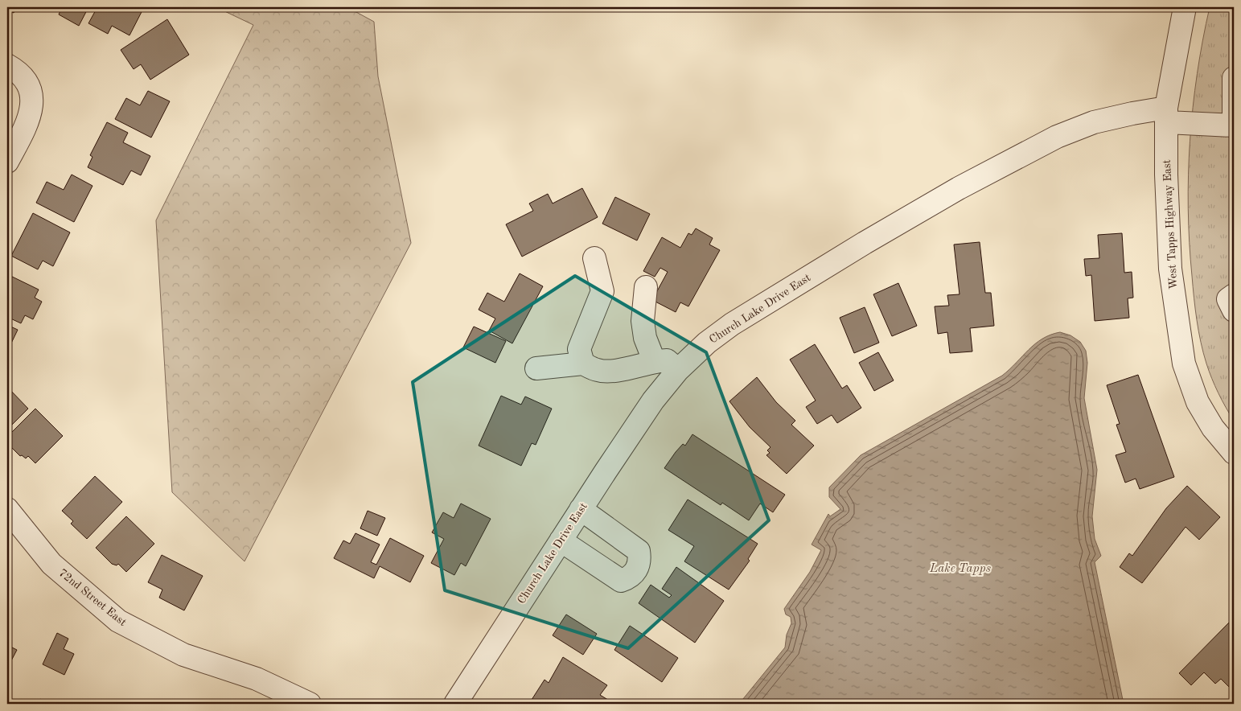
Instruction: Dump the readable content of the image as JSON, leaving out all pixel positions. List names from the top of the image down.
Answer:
{
  "streets": {
    "street": ["West Tapps Highway East", "Church Lake Drive East", "72nd Street East"]
  },
  "crossings": [
    ["West Tapps Highway East", "Church Lake Drive East"]
  ],
  "water": ["Lake Tapps"]
}
